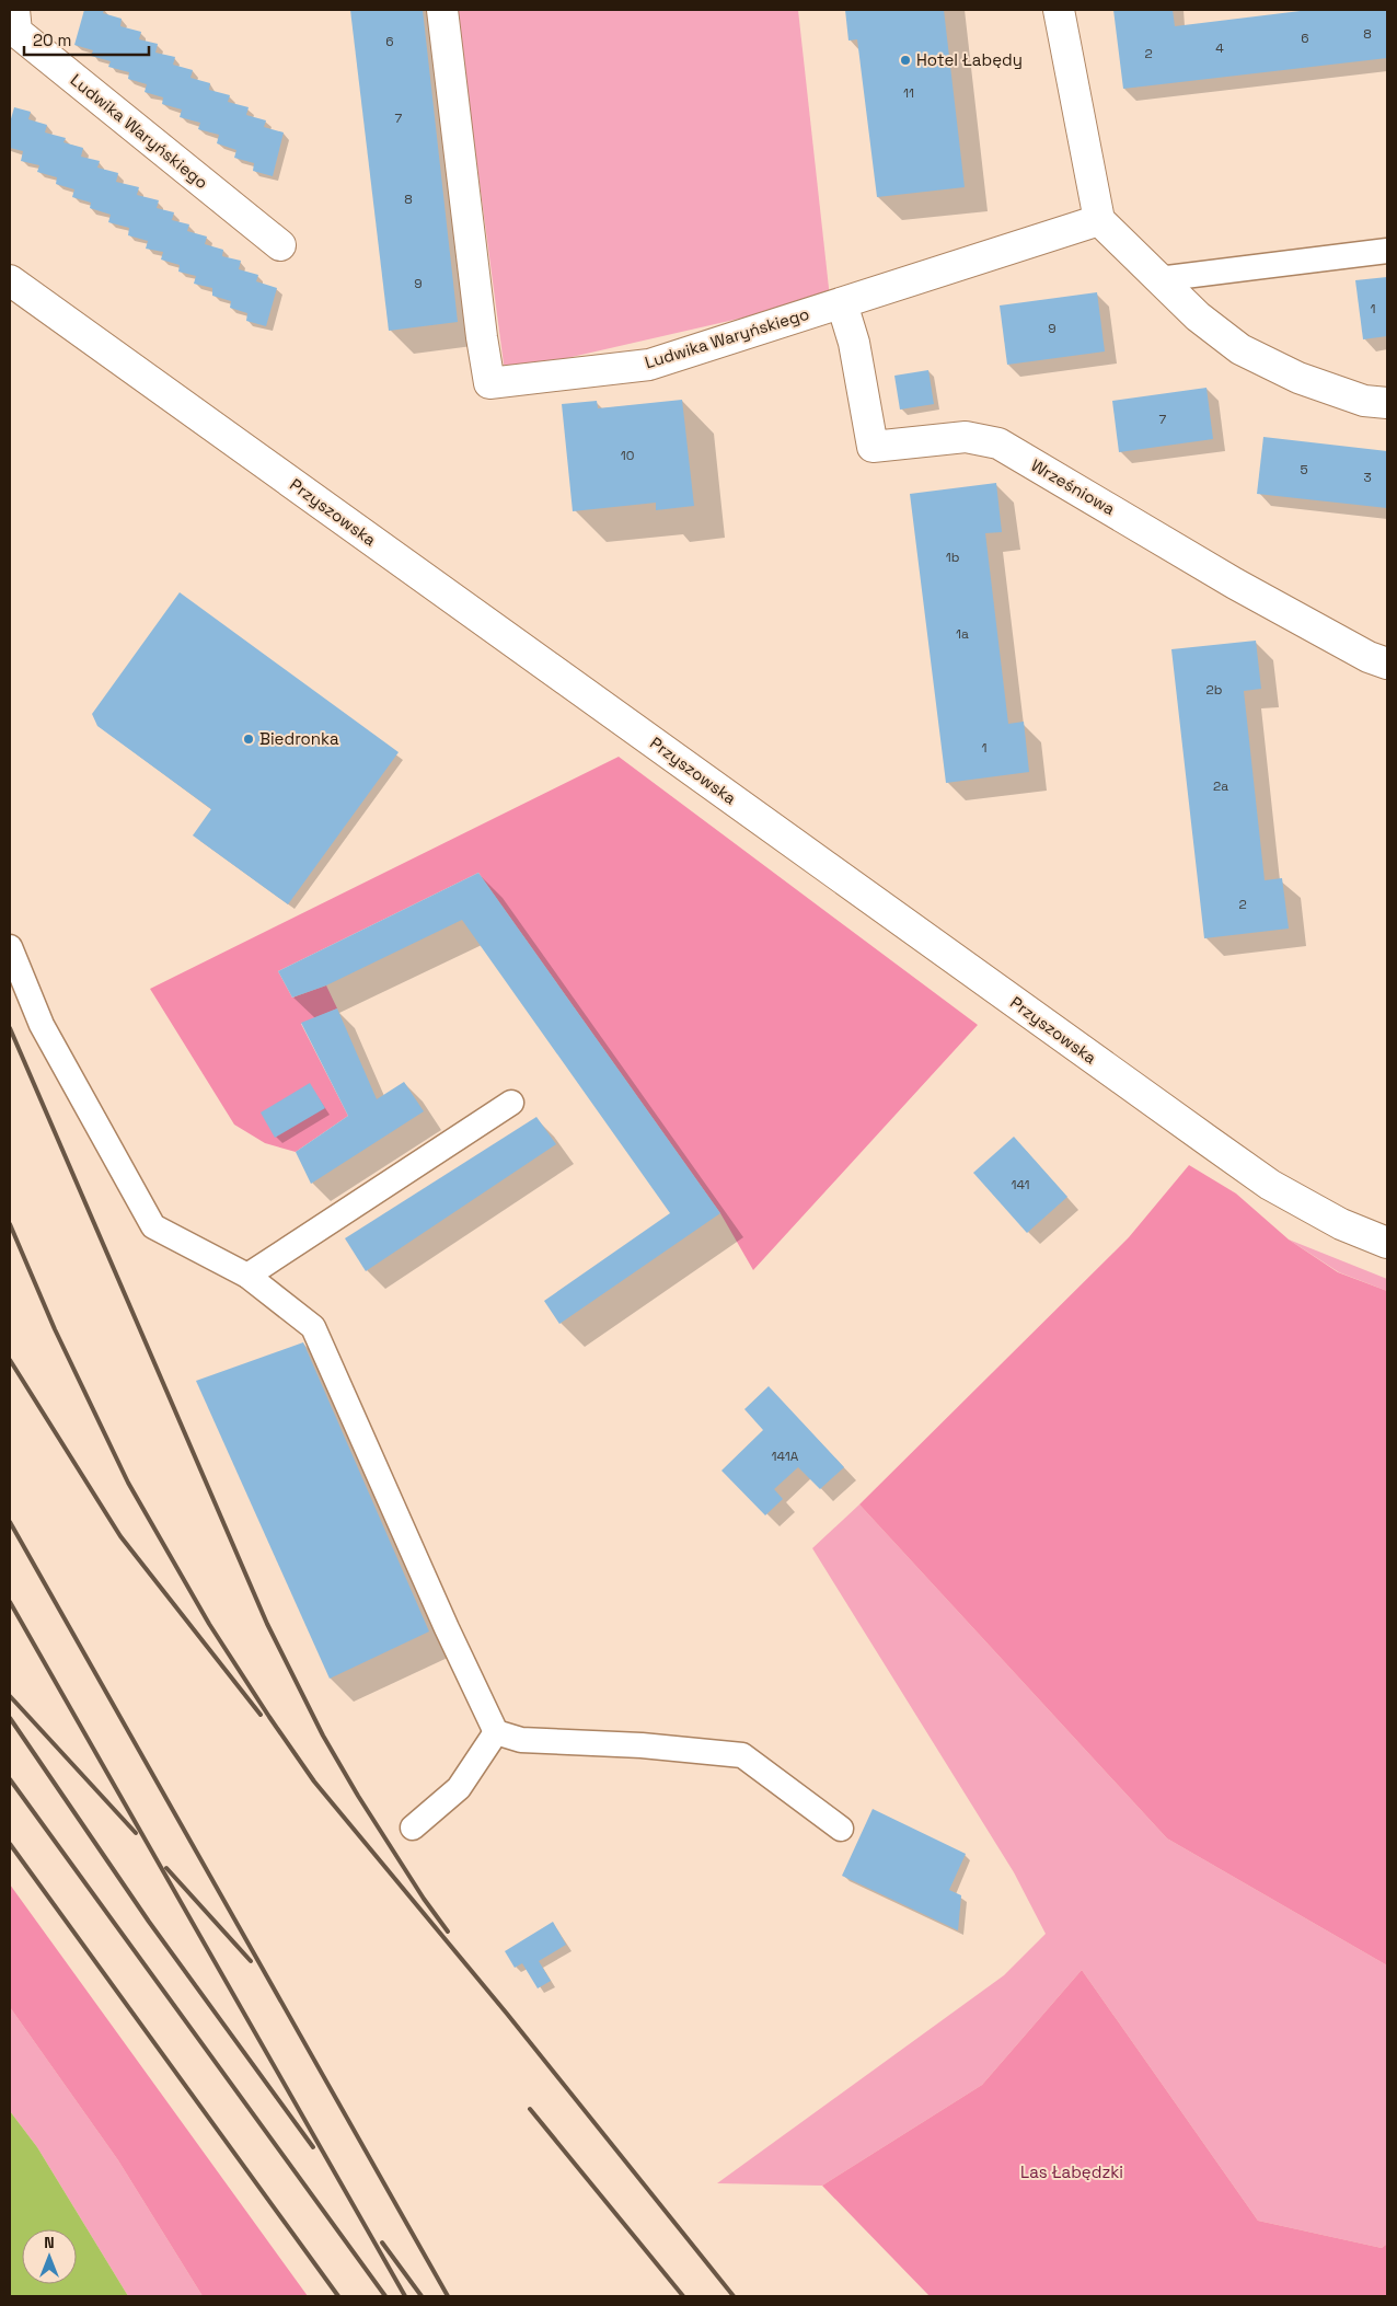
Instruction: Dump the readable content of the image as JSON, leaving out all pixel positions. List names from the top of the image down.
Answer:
{
  "streets": {
    "street": ["Ludwika Waryńskiego", "Wrześniowa", "Przyszowska"]
  },
  "crossings": [
    ["Ludwika Waryńskiego", "Wrześniowa"]
  ],
  "parks": ["Las Łabędzki"],
  "places": ["Hotel Łabędy", "Biedronka"],
  "house_numbers": [
    "8",
    "6",
    "6",
    "4",
    "2",
    "11",
    "7",
    "8",
    "9",
    "1",
    "9",
    "7",
    "10",
    "5",
    "3",
    "1b",
    "1a",
    "2b",
    "1",
    "2a",
    "2",
    "141",
    "141A"
  ],
  "scale_bar": "20 m",
  "north": "top"
}
